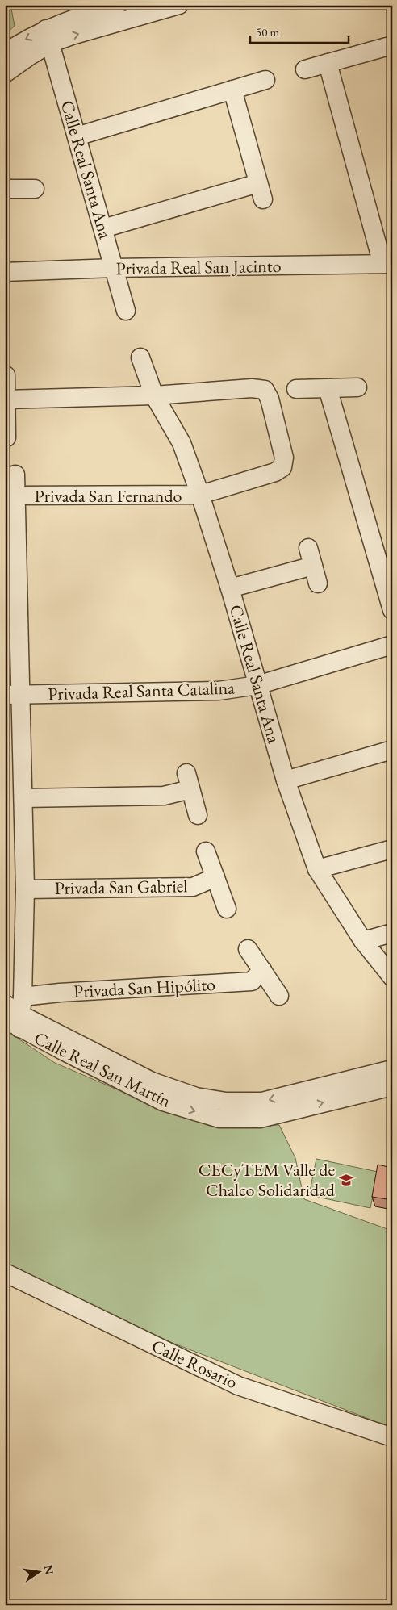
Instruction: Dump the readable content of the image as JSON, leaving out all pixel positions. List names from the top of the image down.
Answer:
{
  "streets": {
    "street": [
      "Calle Real Santa Ana",
      "Privada Real San Jacinto",
      "Privada San Fernando",
      "Privada Real Santa Catalina",
      "Privada San Gabriel",
      "Privada San Hipólito",
      "Calle Real San Martín",
      "Calle Rosario"
    ]
  },
  "crossings": [
    ["Calle Real Santa Ana", "Privada Real San Jacinto"],
    ["Calle Real Santa Ana", "Privada San Fernando"],
    ["Calle Real Santa Ana", "Privada Real Santa Catalina"],
    ["Privada San Hipólito", "Calle Real San Martín"]
  ],
  "places": {
    "school or university": ["CECyTEM Valle de Chalco Solidaridad"]
  },
  "scale_bar": "50 m",
  "north": "right"
}
